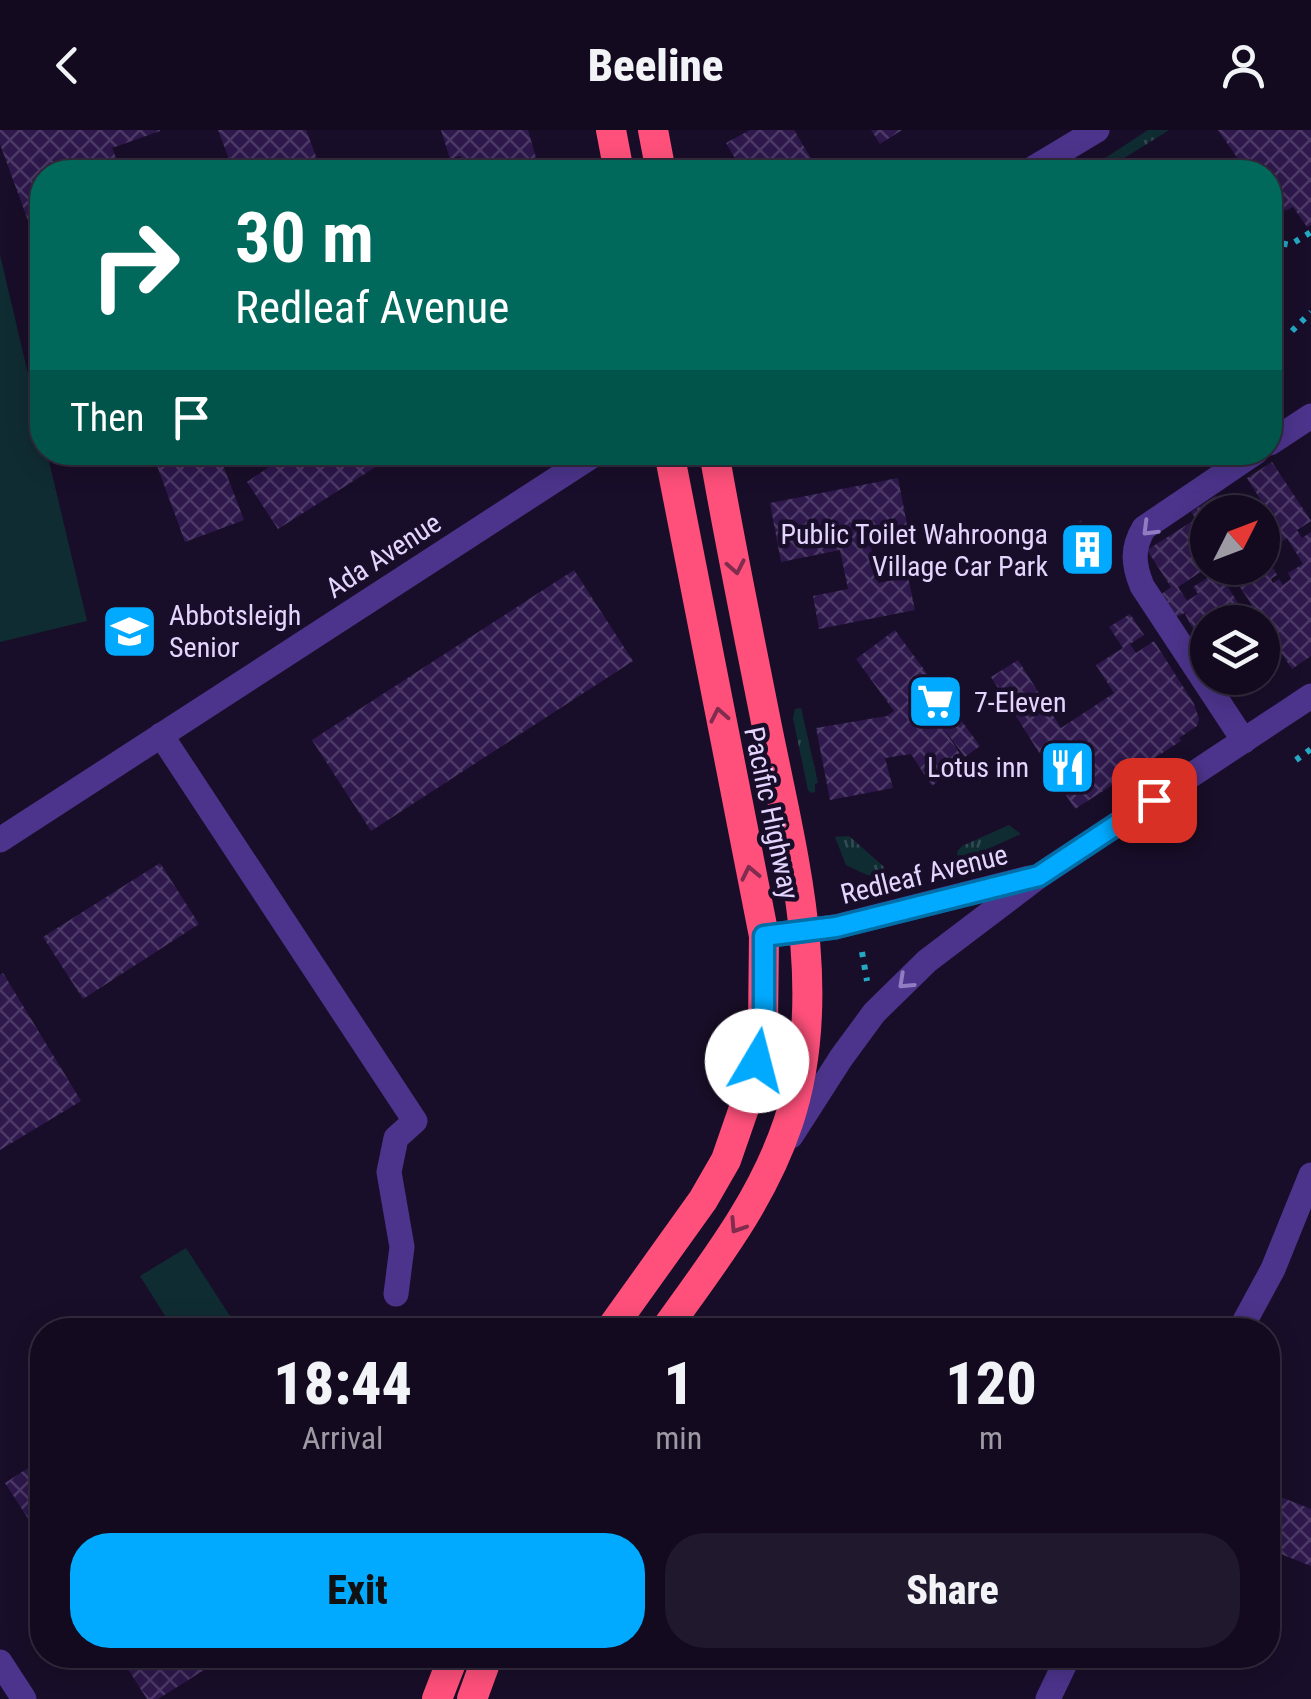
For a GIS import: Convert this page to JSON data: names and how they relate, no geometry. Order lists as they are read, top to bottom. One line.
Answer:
{"streets":{"highway":["Pacific Highway"],"street":["Ada Avenue","Redleaf Avenue"]},"crossings":[["Pacific Highway","Redleaf Avenue"]],"one_way":["Redleaf Avenue"],"places":{"building":["Public Toilet Wahroonga Village Car Park"],"school or university":["Abbotsleigh Senior"],"supermarket":["7-Eleven"],"restaurant":["Lotus inn"]},"north":"top right","page":{"header":"Beeline","turn":["30 m","Redleaf Avenue"],"then":"Then","eta":["18:44","Arrival","1","min","120","m"],"buttons":["Exit","Share"]}}
